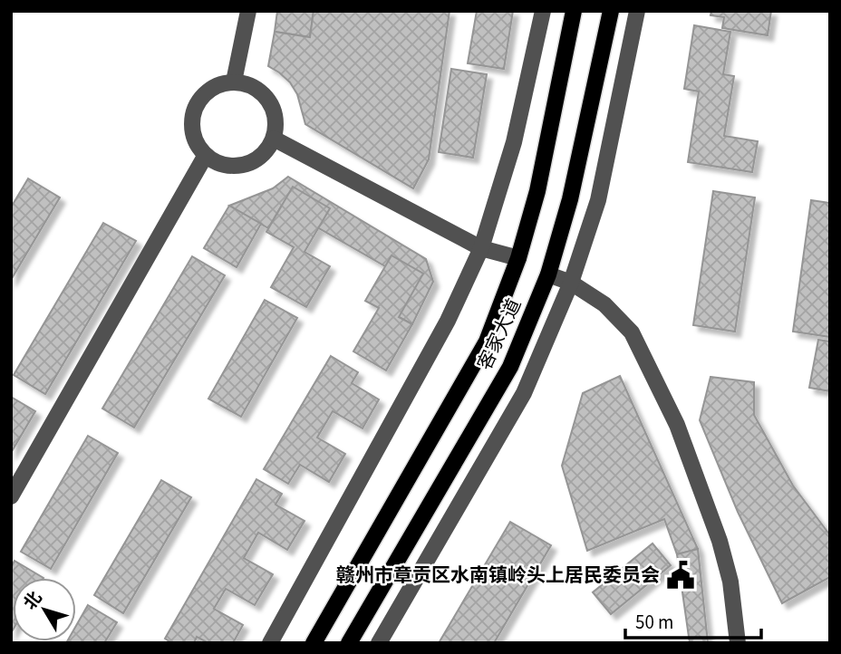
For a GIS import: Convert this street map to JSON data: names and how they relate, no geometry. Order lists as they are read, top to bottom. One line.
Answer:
{"streets":{"main road":["客家大道"]},"places":{"public building":["赣州市章贡区水南镇岭头上居民委员会"]},"scale_bar":"50 m","north":"top left"}
